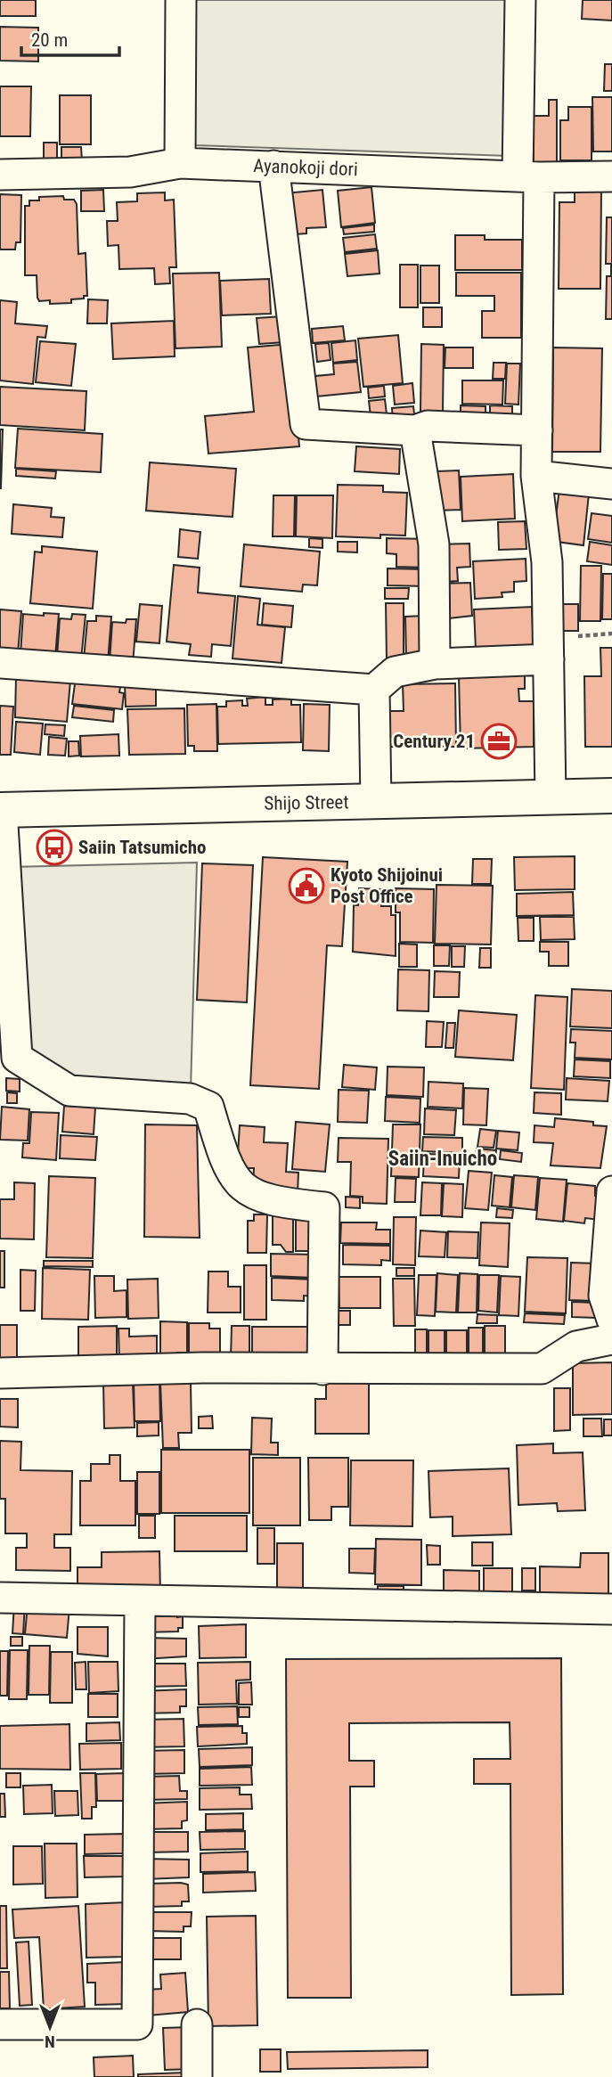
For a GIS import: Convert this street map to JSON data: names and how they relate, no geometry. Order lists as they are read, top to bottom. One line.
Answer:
{"streets":{"main road":["Shijo Street"],"street":["Ayanokoji dori"]},"districts":["Saiin-Inuicho"],"places":{"office":["Century 21"],"bus stop":["Saiin Tatsumicho"],"public building":["Kyoto Shijoinui Post Office"]},"scale_bar":"20 m","north":"bottom"}
